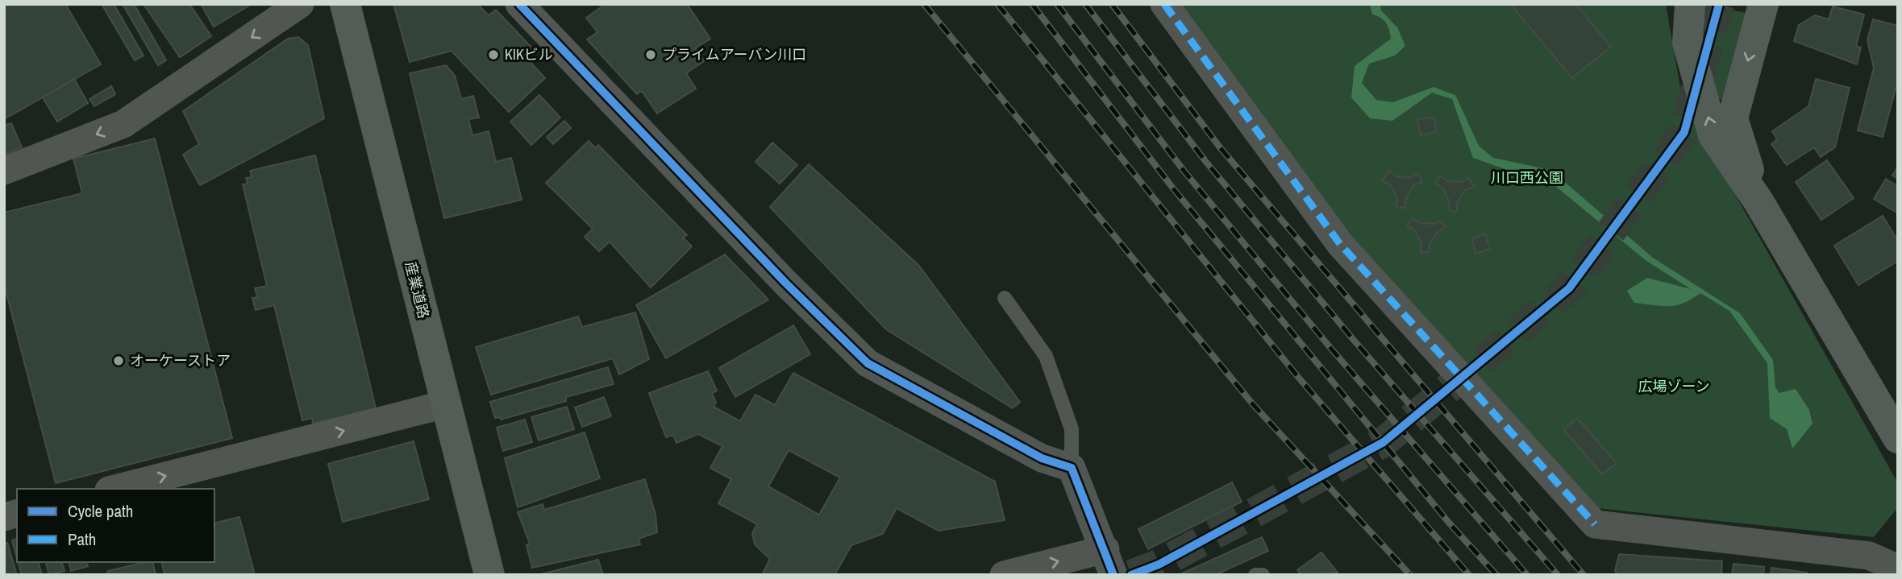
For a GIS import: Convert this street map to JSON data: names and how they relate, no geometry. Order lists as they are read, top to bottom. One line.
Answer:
{"streets":{"street":["産業道路"]},"parks":["川口西公園","広場ゾーン"],"places":["KIKビル","プライムアーバン川口","オーケーストア"],"legend":["Cycle path","Path"]}
